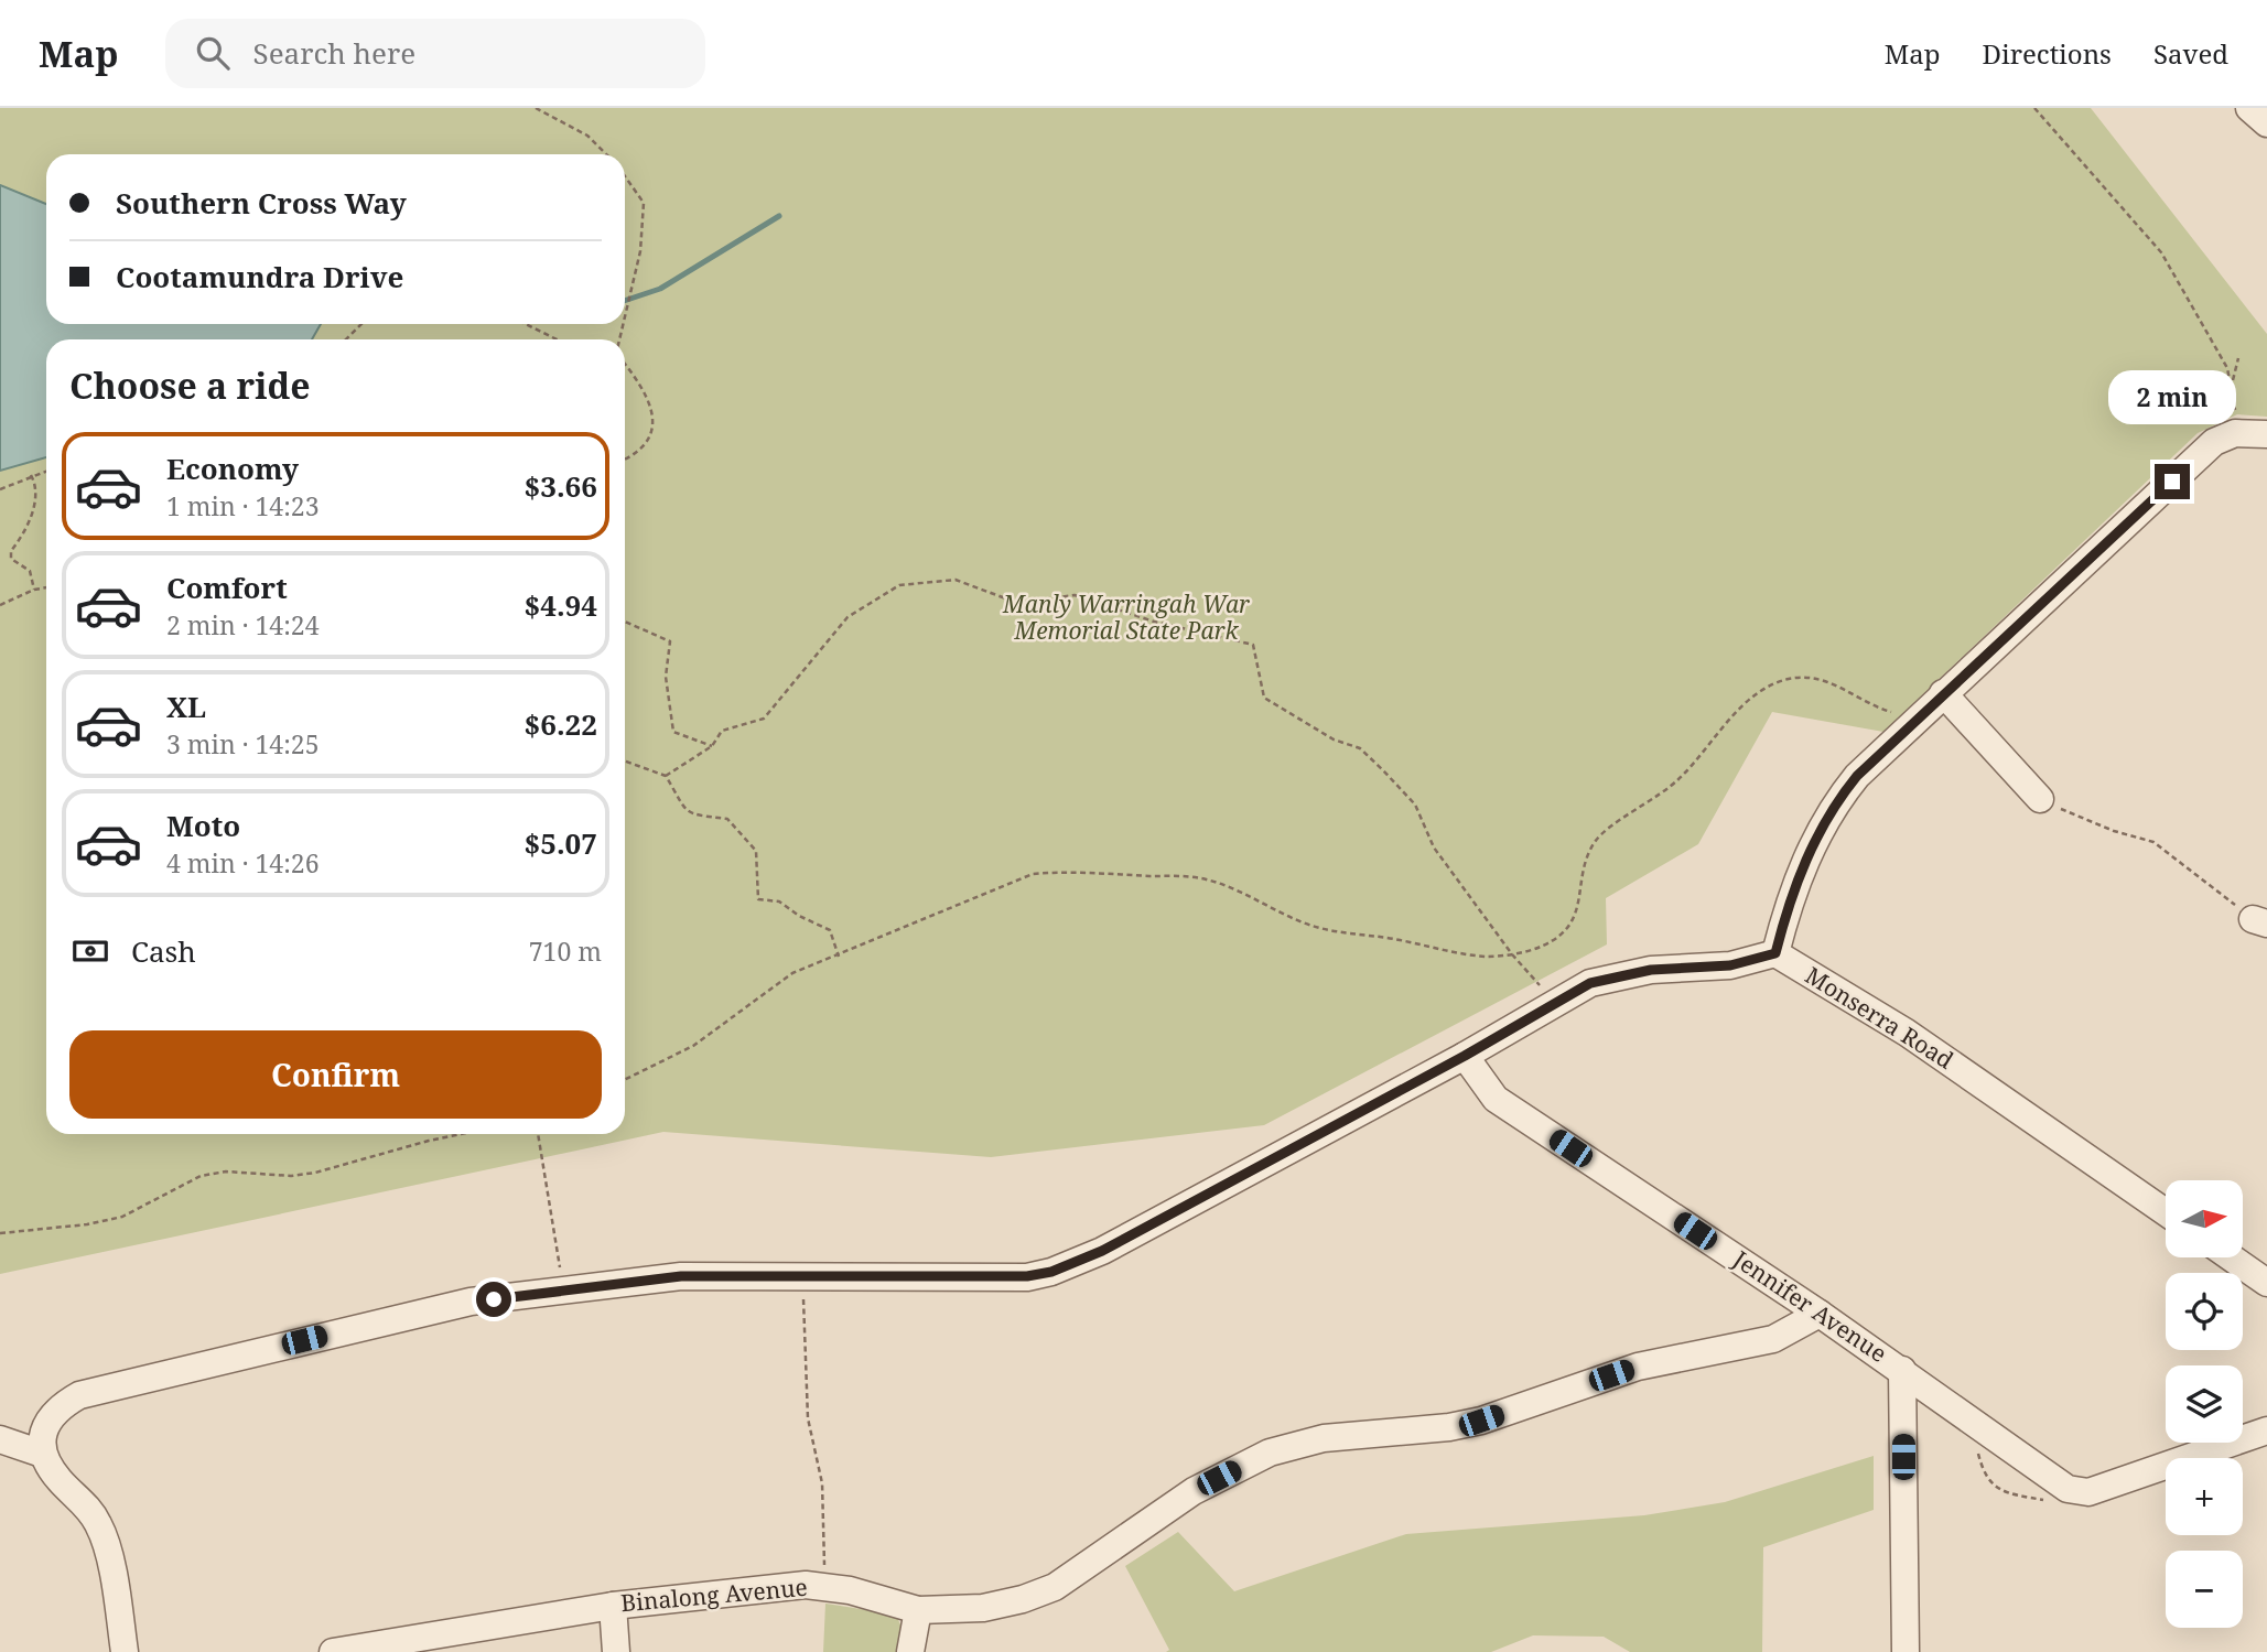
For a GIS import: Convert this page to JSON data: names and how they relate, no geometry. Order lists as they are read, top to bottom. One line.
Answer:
{"streets":{"street":["Monserra Road","Jennifer Avenue","Binalong Avenue"]},"crossings":[["Jennifer Avenue","Binalong Avenue"]],"parks":["Manly Warringah War Memorial State Park"],"north":"right","page":{"header":"Map","search":"Search here","nav":["Map","Directions","Saved"],"banner":["Southern Cross Way","Cootamundra Drive"],"heading":"Choose a ride","bubble":"2 min","list":[{"name":"Economy","note":"1 min · 14:23","value":"$3.66"},{"name":"Comfort","note":"2 min · 14:24","value":"$4.94"},{"name":"XL","note":"3 min · 14:25","value":"$6.22"},{"name":"Moto","note":"4 min · 14:26","value":"$5.07"}],"pay":["Cash","710 m"],"buttons":"Confirm","map_buttons":["+","−"]}}
